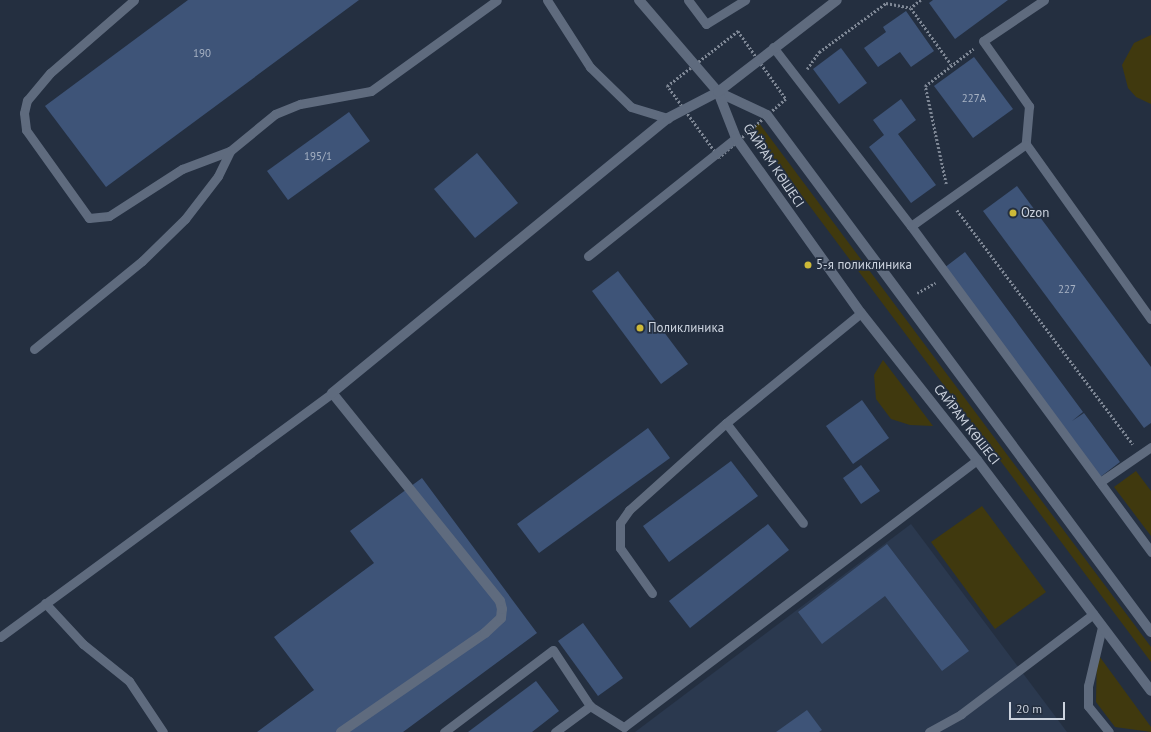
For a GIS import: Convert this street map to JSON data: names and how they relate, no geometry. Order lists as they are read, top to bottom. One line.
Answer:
{"streets":{"main road":["САЙРАМ КӨШЕСІ"]},"places":["Ozon","5-я поликлиника","Поликлиника"],"house_numbers":["190","227А","195/1","227"],"scale_bar":"20 m"}
